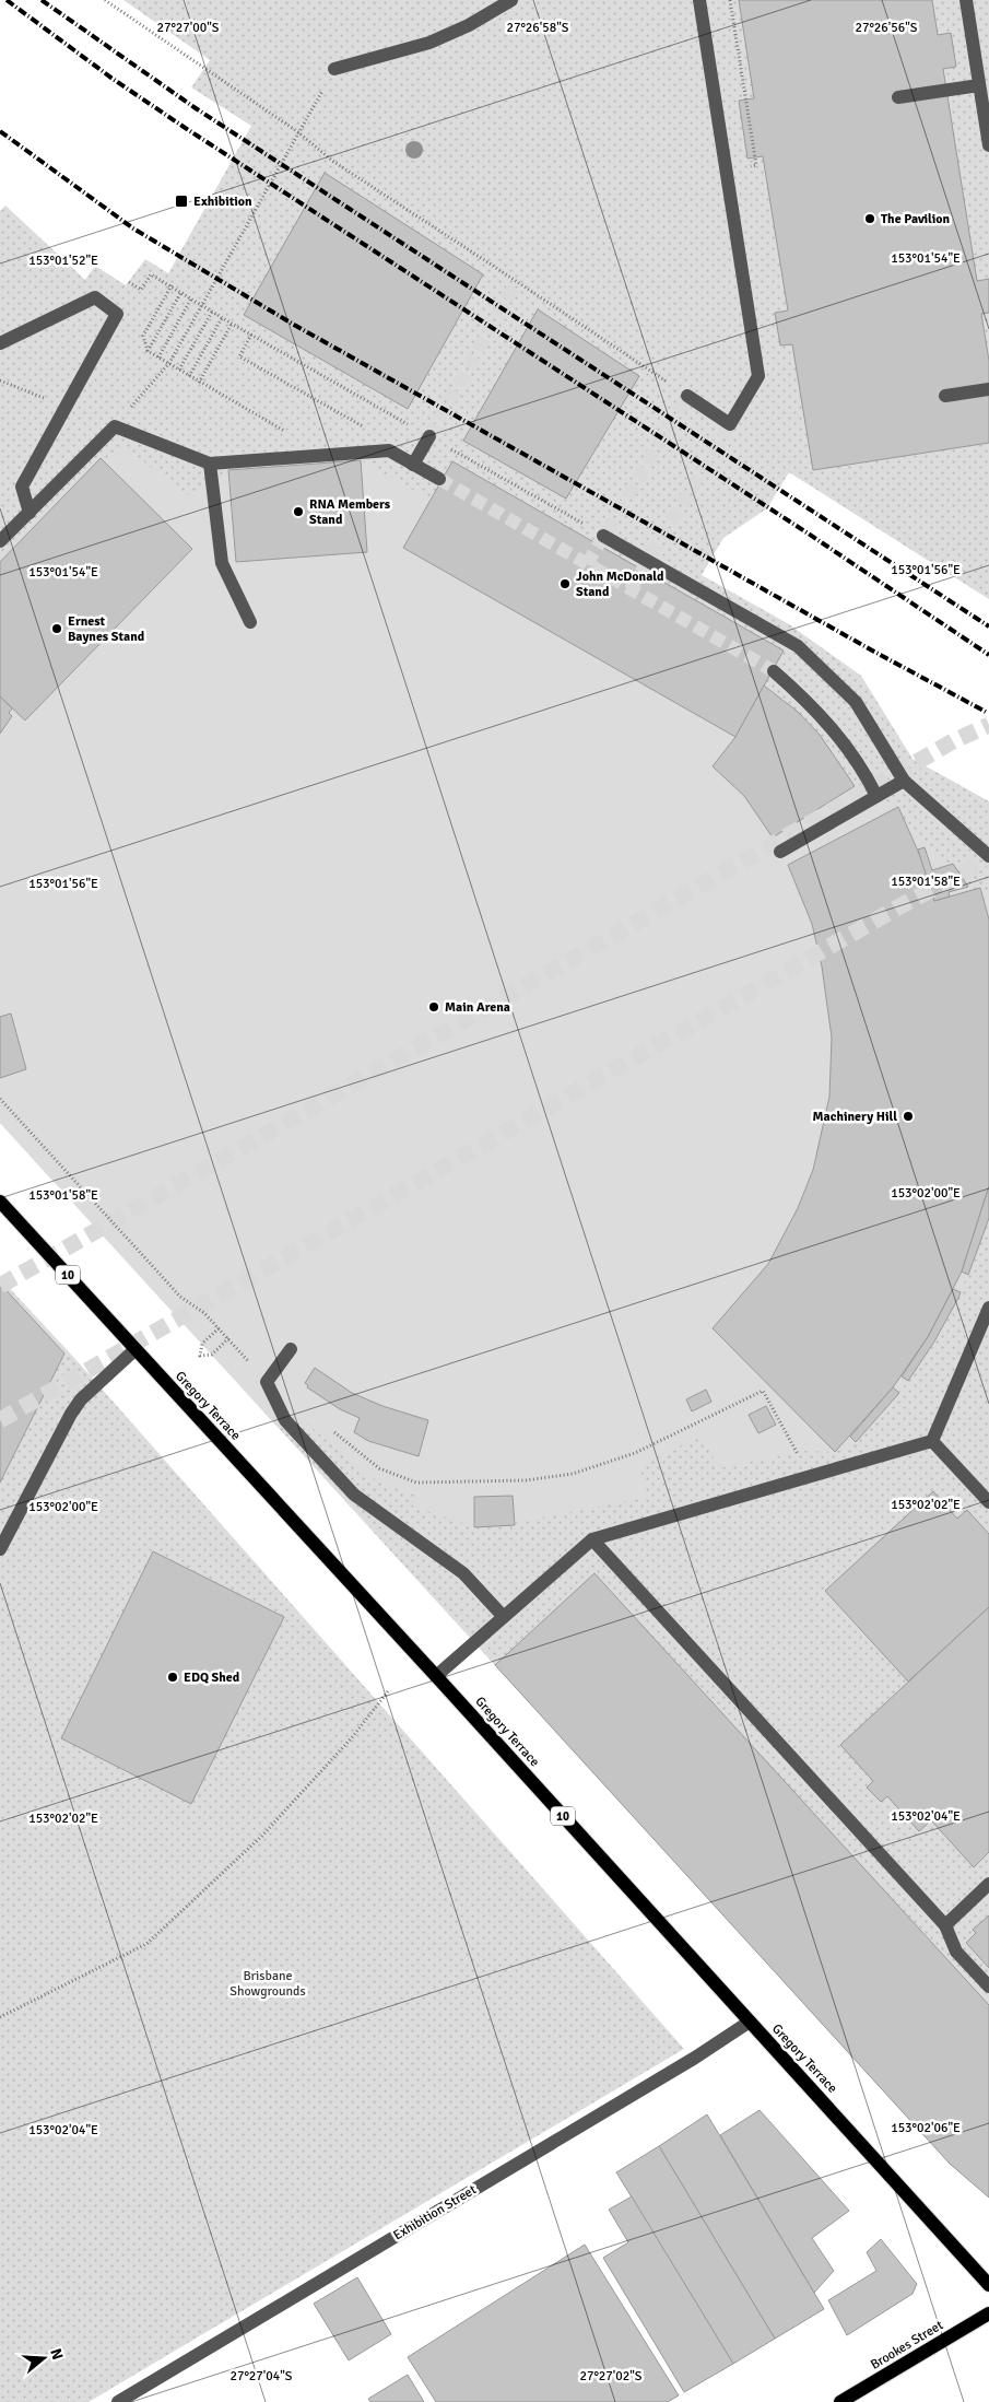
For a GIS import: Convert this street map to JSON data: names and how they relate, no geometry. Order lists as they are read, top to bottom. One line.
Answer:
{"streets":{"main road":["10","Gregory Terrace","Brookes Street"],"street":["Exhibition Street"]},"crossings":[["Gregory Terrace","Exhibition Street"]],"parks":["Brisbane Showgrounds"],"places":{"transit":["Exhibition"],"other":["The Pavilion","RNA Members Stand","John McDonald Stand","Ernest Baynes Stand","Main Arena","Machinery Hill","EDQ Shed"]},"north":"right","coordinates":["27°27'00\"S","27°26'58\"S","27°26'56\"S","153°01'54\"E","153°01'52\"E","153°01'56\"E","153°01'58\"E","153°02'00\"E","153°02'02\"E","153°02'04\"E","153°02'06\"E","27°27'04\"S","27°27'02\"S"]}
